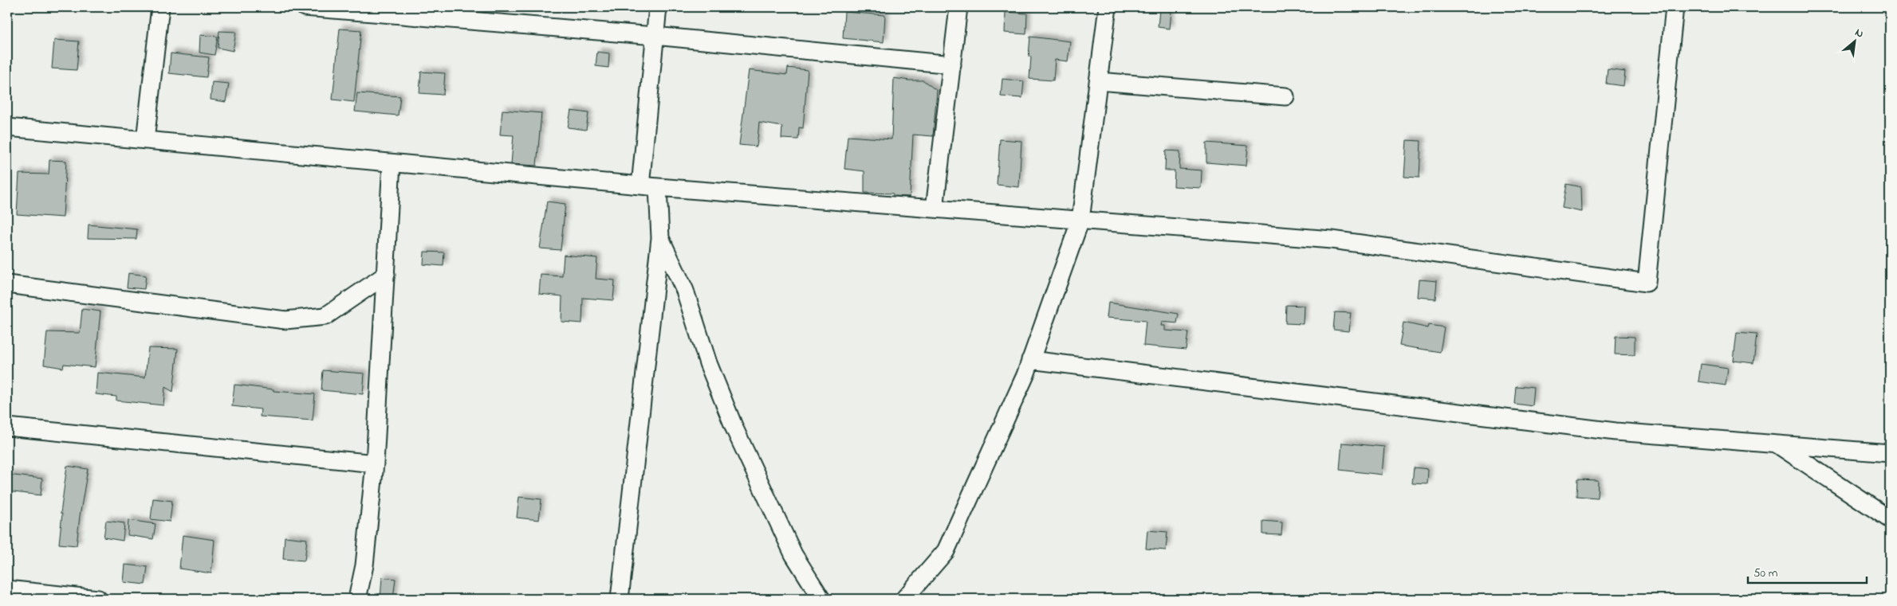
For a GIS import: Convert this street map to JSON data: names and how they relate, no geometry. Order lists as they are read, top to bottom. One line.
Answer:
{"scale_bar":"50 m","north":"top right"}
